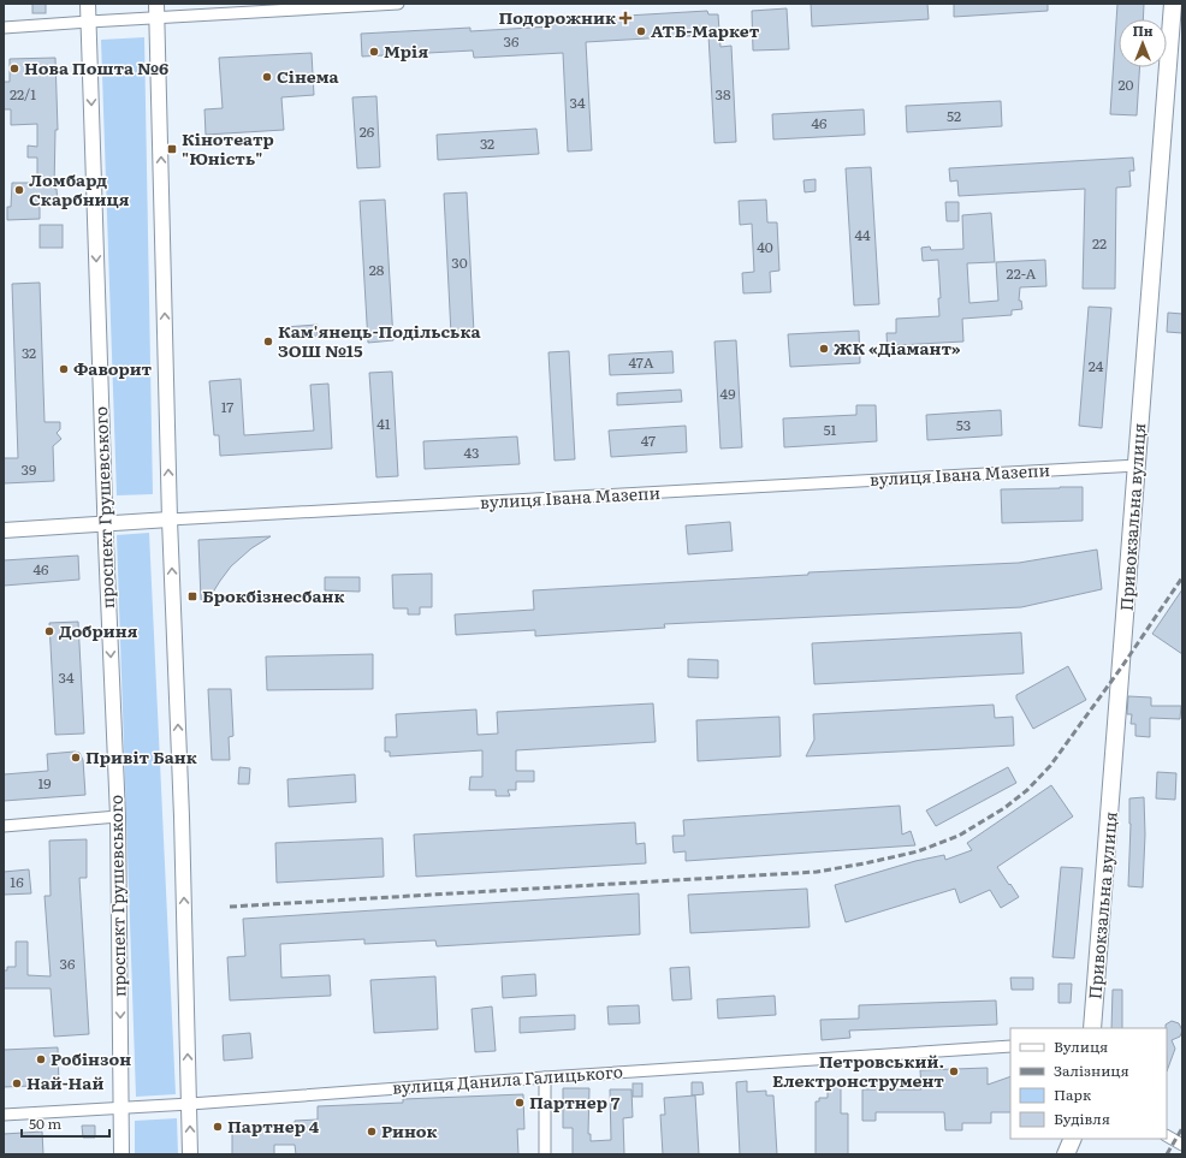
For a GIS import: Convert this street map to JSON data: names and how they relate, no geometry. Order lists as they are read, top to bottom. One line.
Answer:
{"streets":{"main road":["вулиця Івана Мазепи","проспект Грушевського","Привокзальна вулиця"],"street":["вулиця Данила Галицького"]},"crossings":[["вулиця Івана Мазепи","проспект Грушевського"],["вулиця Івана Мазепи","Привокзальна вулиця"],["проспект Грушевського","вулиця Данила Галицького"]],"places":{"health":["Подорожник"],"other":["АТБ-Маркет","Мрія","Нова Пошта №6","Сінема","Ломбард Скарбниця","Кам'янець-Подільська ЗОШ №15","ЖК «Діамант»","Фаворит","Добриня","Привіт Банк","Робінзон","Петровський. Електронструмент","Най-Най","Партнер 7","Партнер 4","Ринок"],"transit":["Кінотеатр \"Юність\"","Брокбізнесбанк"]},"house_numbers":["36","20","22/1","38","34","52","46","26","32","44","22","40","30","28","22-А","32","47А","24","49","17","41","53","51","47","43","39","46","34","19","16","36"],"legend":["Вулиця","Залізниця","Парк","Будівля"],"scale_bar":"50 m","north":"top"}
